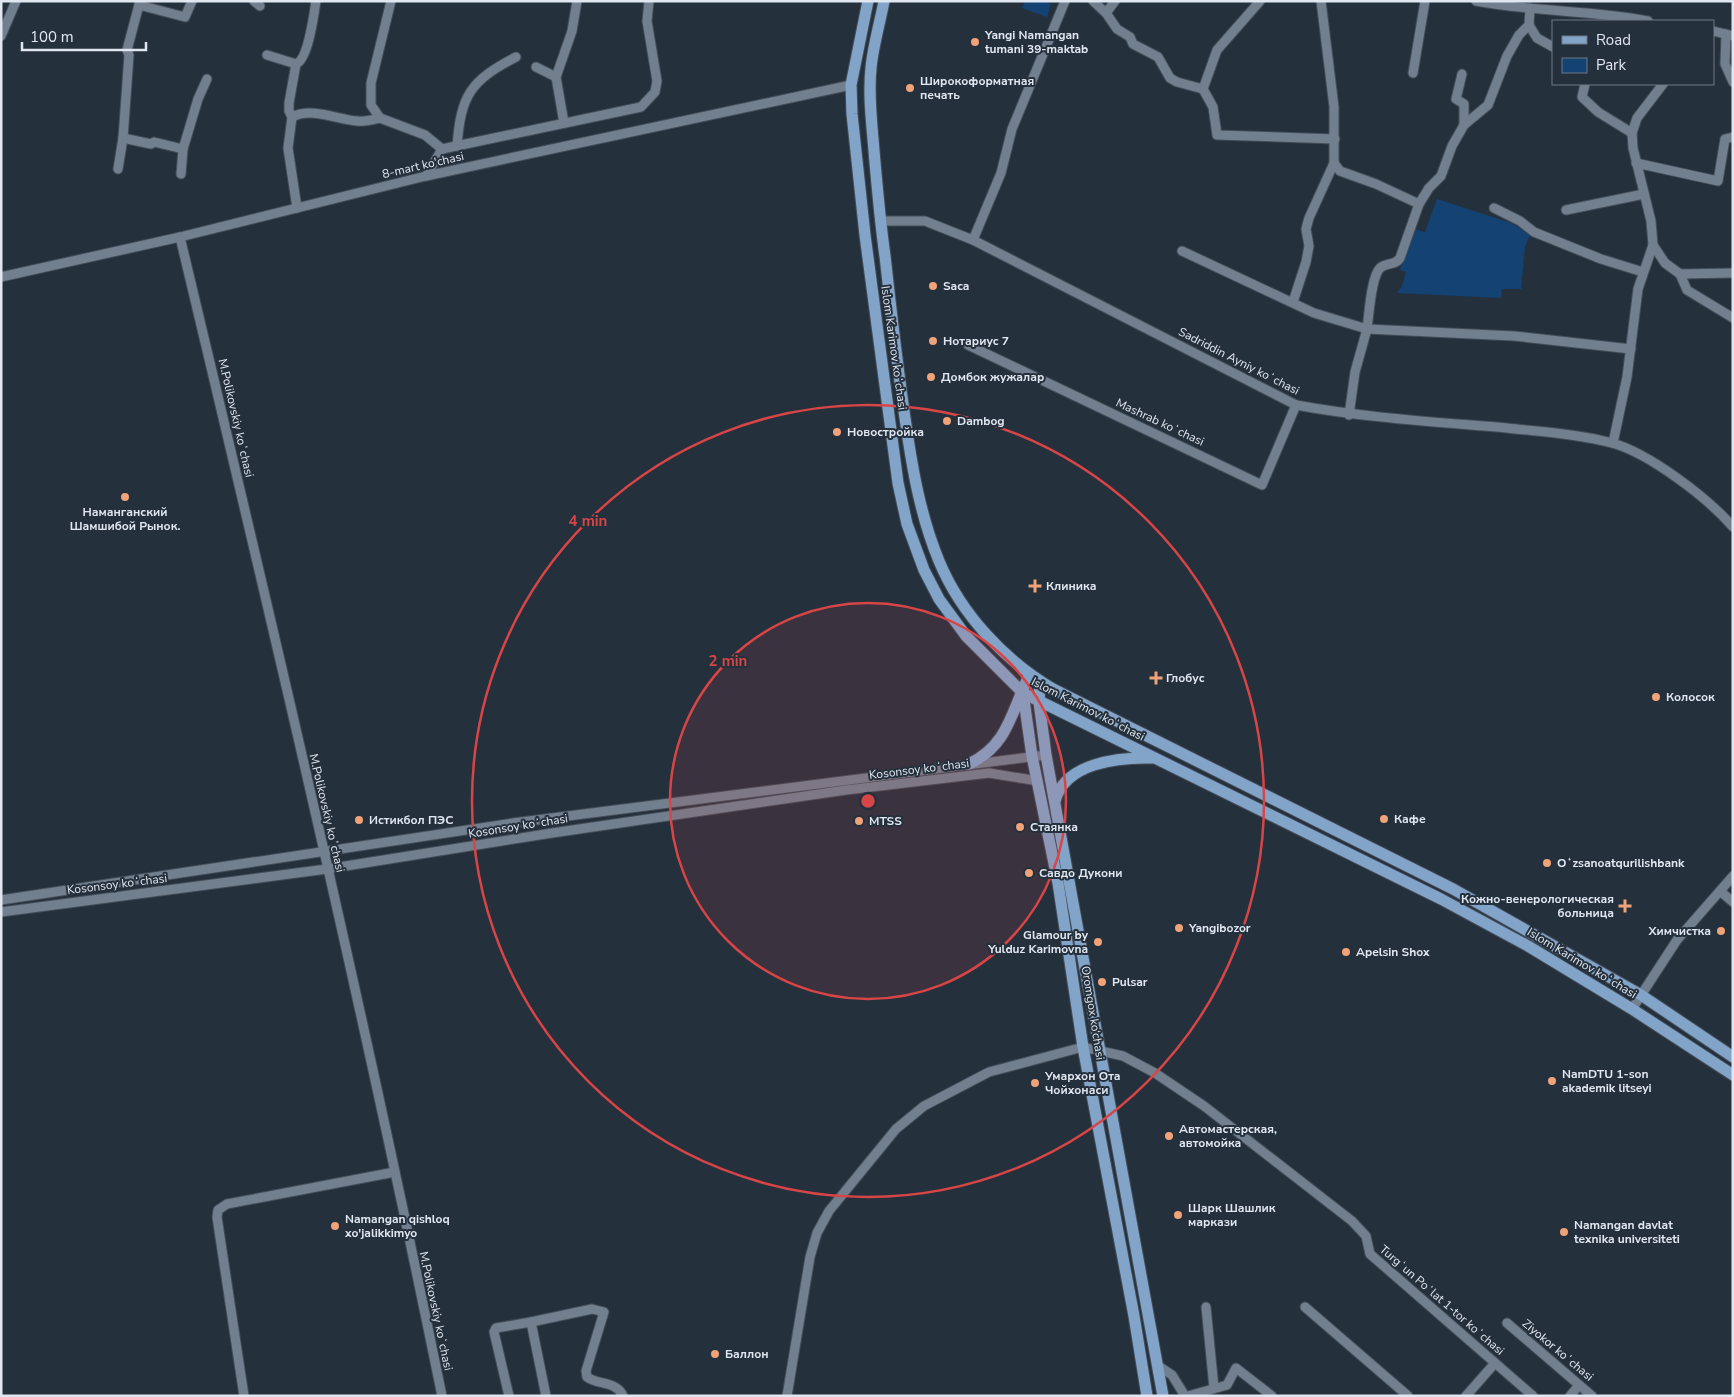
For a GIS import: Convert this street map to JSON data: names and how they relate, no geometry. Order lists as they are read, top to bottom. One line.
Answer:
{"streets":{"main road":["Islom Karimov koʻchasi","Oromgox ko‘chasi"],"street":["8-mart ko'chasi","Sadriddin Ayniy koʻchasi","M.Polikovskiy koʻchasi","Mashrab koʻchasi","Kosonsoy koʻchasi","Turgʻun Poʻlat 1-tor koʻchasi","Ziyokor koʻchasi"]},"crossings":[["8-mart ko'chasi","Islom Karimov koʻchasi"],["8-mart ko'chasi","M.Polikovskiy koʻchasi"],["Islom Karimov koʻchasi","Sadriddin Ayniy koʻchasi"],["Islom Karimov koʻchasi","Oromgox ko‘chasi"],["Sadriddin Ayniy koʻchasi","Mashrab koʻchasi"],["M.Polikovskiy koʻchasi","Kosonsoy koʻchasi"],["Kosonsoy koʻchasi","Oromgox ko‘chasi"],["Oromgox ko‘chasi","Turgʻun Poʻlat 1-tor koʻchasi"]],"places":{"other":["Yangi Namangan tumani 39-maktab","Широкоформатная печать","Saca","Нотариус 7","Домбок жужалар","Dambog","Новостройка","Наманганский Шамшибой Рынок.","Колосок","Кафе","Истикбол ПЭС","MTSS","Стаянка","Oʻzsanoatqurilishbank","Савдо Дукони","Yangibozor","Химчистка","Glamour by Yulduz Karimovna","Apelsin Shox","Pulsar","NamDTU 1-son akademik litseyi","Умархон Ота Чойхонаси","Автомастерская, автомойка","Шарк Шашлик маркази","Namangan qishloq xo'jalikkimyo","Namangan davlat texnika universiteti","Баллон"],"health":["Клиника","Глобус","Кожно-венерологическая больница"]},"legend":["Road","Park"],"scale_bar":"100 m","rings":["4 min","2 min"]}
